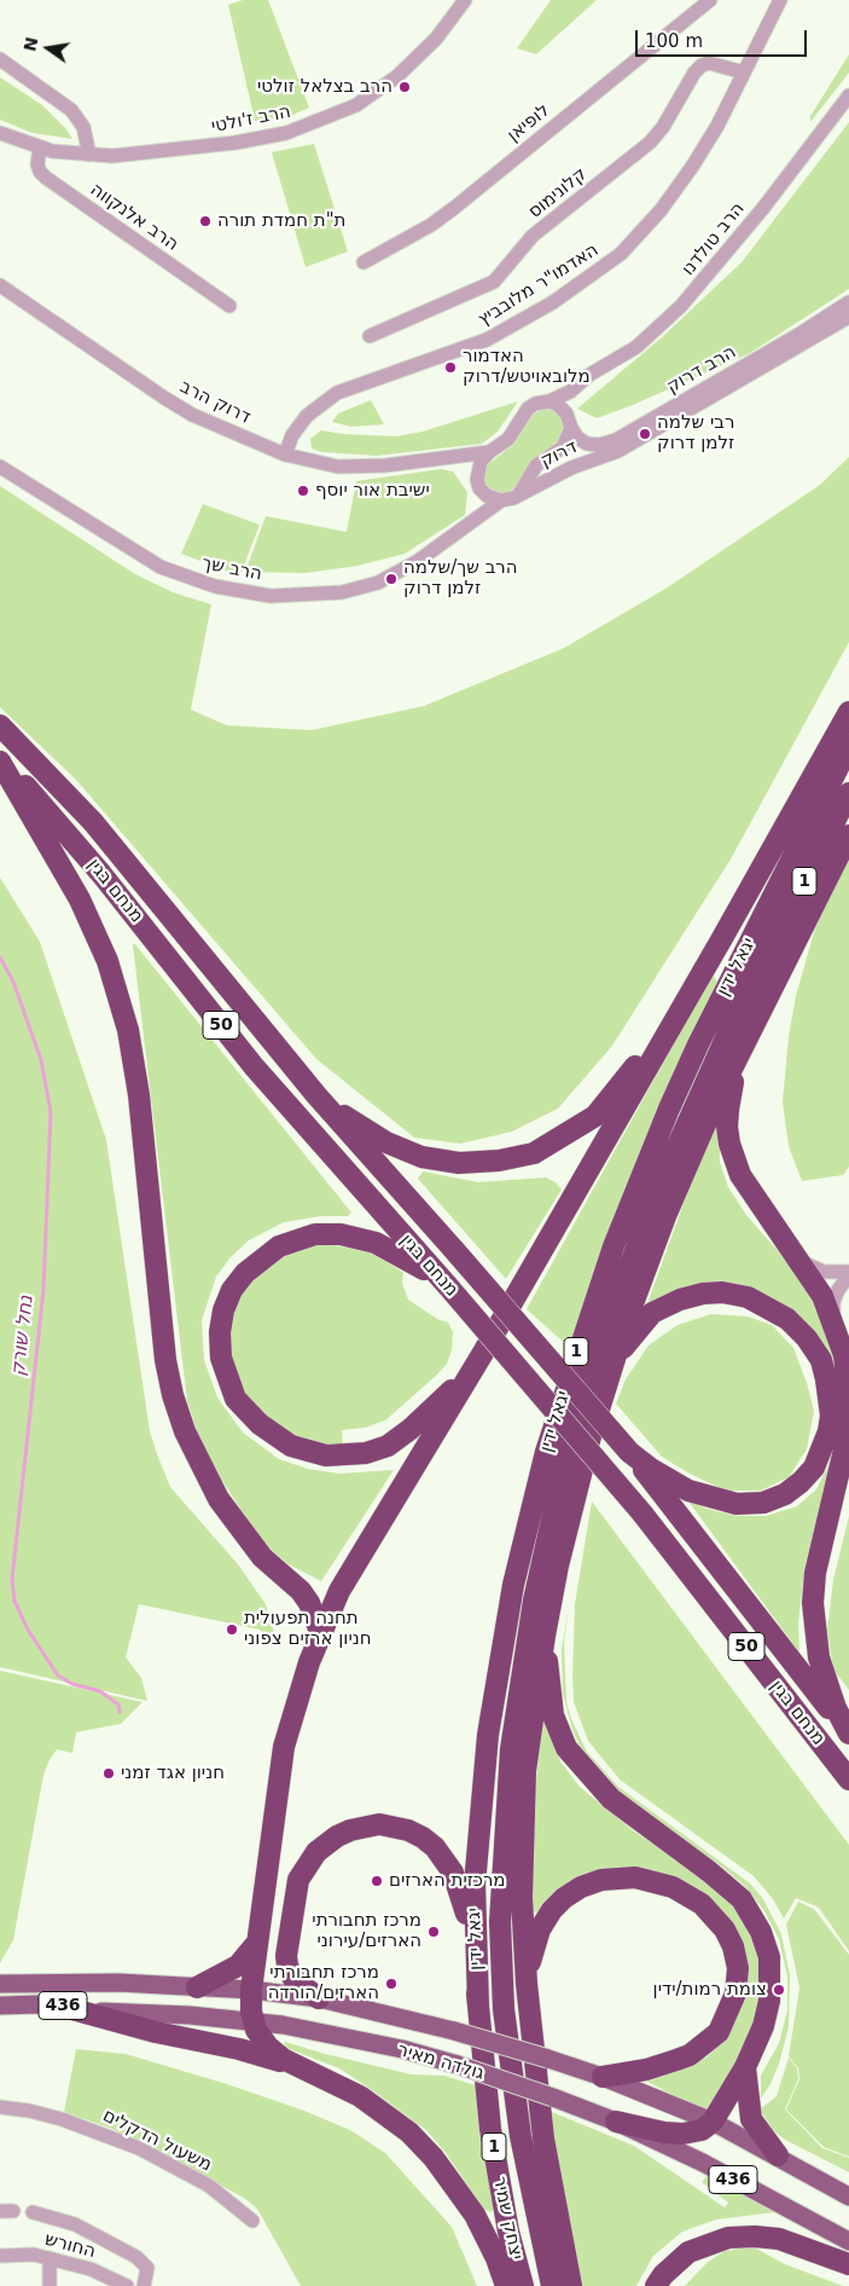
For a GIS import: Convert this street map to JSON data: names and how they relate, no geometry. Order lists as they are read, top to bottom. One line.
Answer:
{"streets":{"highway":["1","מנחם בגין","יגאל ידין","50","יצחק שמיר"],"main road":["436","גולדה מאיר"],"street":["הרב ז'ולטי","לופיאן","קלונימוס","הרב אלנקווה","הרב טולדנו","האדמו\"ר מלובביץ","הרב דרוק","דרוק הרב","דרוק","הרב שך","משעול הדקלים","החורש"]},"crossings":[["הרב ז'ולטי","הרב אלנקווה"],["קלונימוס","האדמו\"ר מלובביץ"],["הרב טולדנו","הרב דרוק"],["האדמו\"ר מלובביץ","דרוק הרב"],["הרב דרוק","דרוק"],["דרוק","הרב שך"],["יגאל ידין","יצחק שמיר"]],"water":["נחל שורק"],"places":["הרב בצלאל זולטי","ת\"ת חמדת תורה","האדמור מלובאויטש/דרוק","רבי שלמה זלמן דרוק","ישיבת אור יוסף","הרב שך/שלמה זלמן דרוק","תחנה תפעולית חניון ארזים צפוני","חניון אגד זמני","מרכזית הארזים","מרכז תחבורתי הארזים/עירוני","מרכז תחבורתי הארזים/הורדה","צומת רמות/ידין"],"scale_bar":"100 m","north":"left"}
